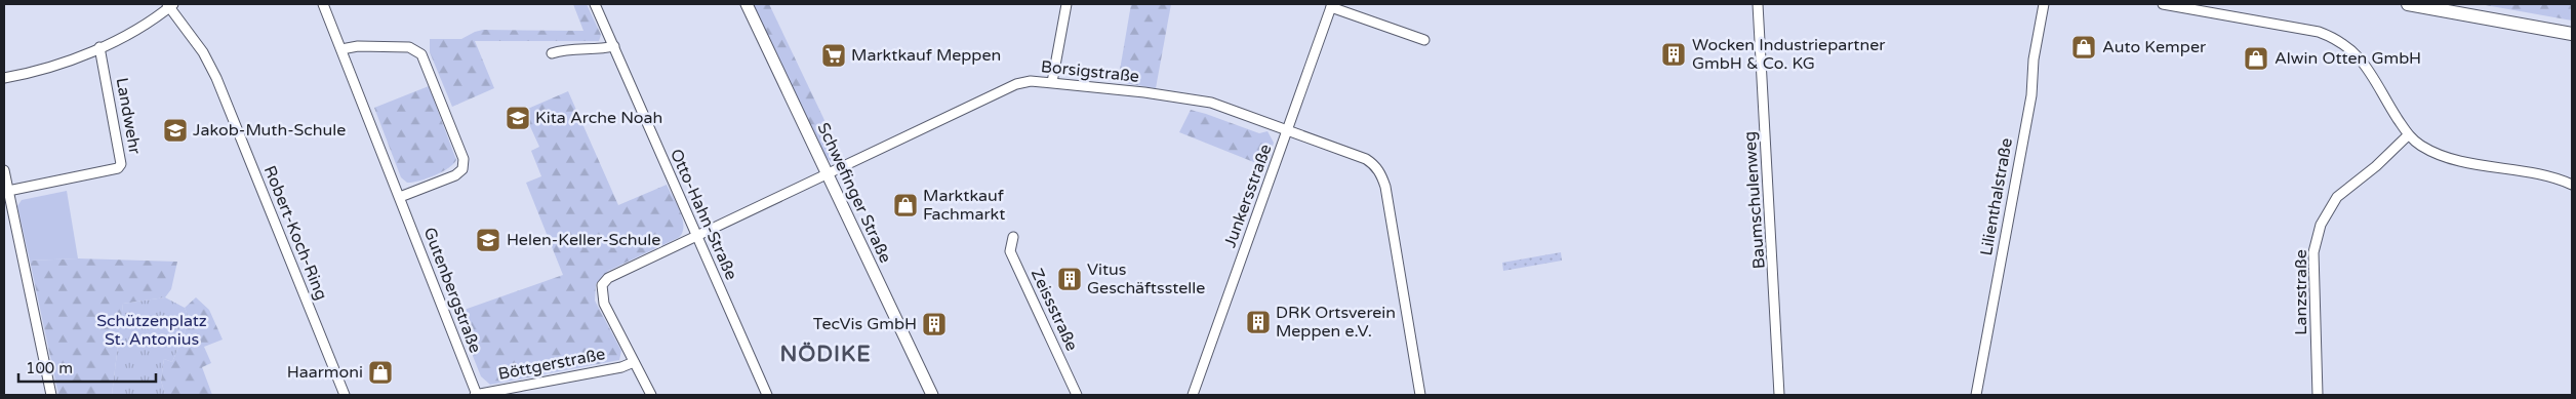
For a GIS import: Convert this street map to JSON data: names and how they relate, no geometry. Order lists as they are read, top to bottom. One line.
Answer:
{"streets":{"street":["Borsigstraße","Landwehr","Schwefinger Straße","Junkersstraße","Lilienthalstraße","Baumschulenweg","Otto-Hahn-Straße","Robert-Koch-Ring","Gutenbergstraße","Lanzstraße","Zeissstraße","Böttgerstraße"]},"crossings":[["Borsigstraße","Schwefinger Straße"],["Borsigstraße","Junkersstraße"],["Borsigstraße","Otto-Hahn-Straße"],["Borsigstraße","Böttgerstraße"],["Gutenbergstraße","Böttgerstraße"]],"districts":["NÖDIKE"],"parks":["Schützenplatz St. Antonius"],"places":{"shop":["Auto Kemper","Alwin Otten GmbH","Marktkauf Fachmarkt","Haarmoni"],"building":["Wocken Industriepartner GmbH & Co. KG","Vitus Geschäftsstelle","DRK Ortsverein Meppen e.V.","TecVis GmbH"],"supermarket":["Marktkauf Meppen"],"school or university":["Kita Arche Noah","Jakob-Muth-Schule","Helen-Keller-Schule"]},"scale_bar":"100 m"}
